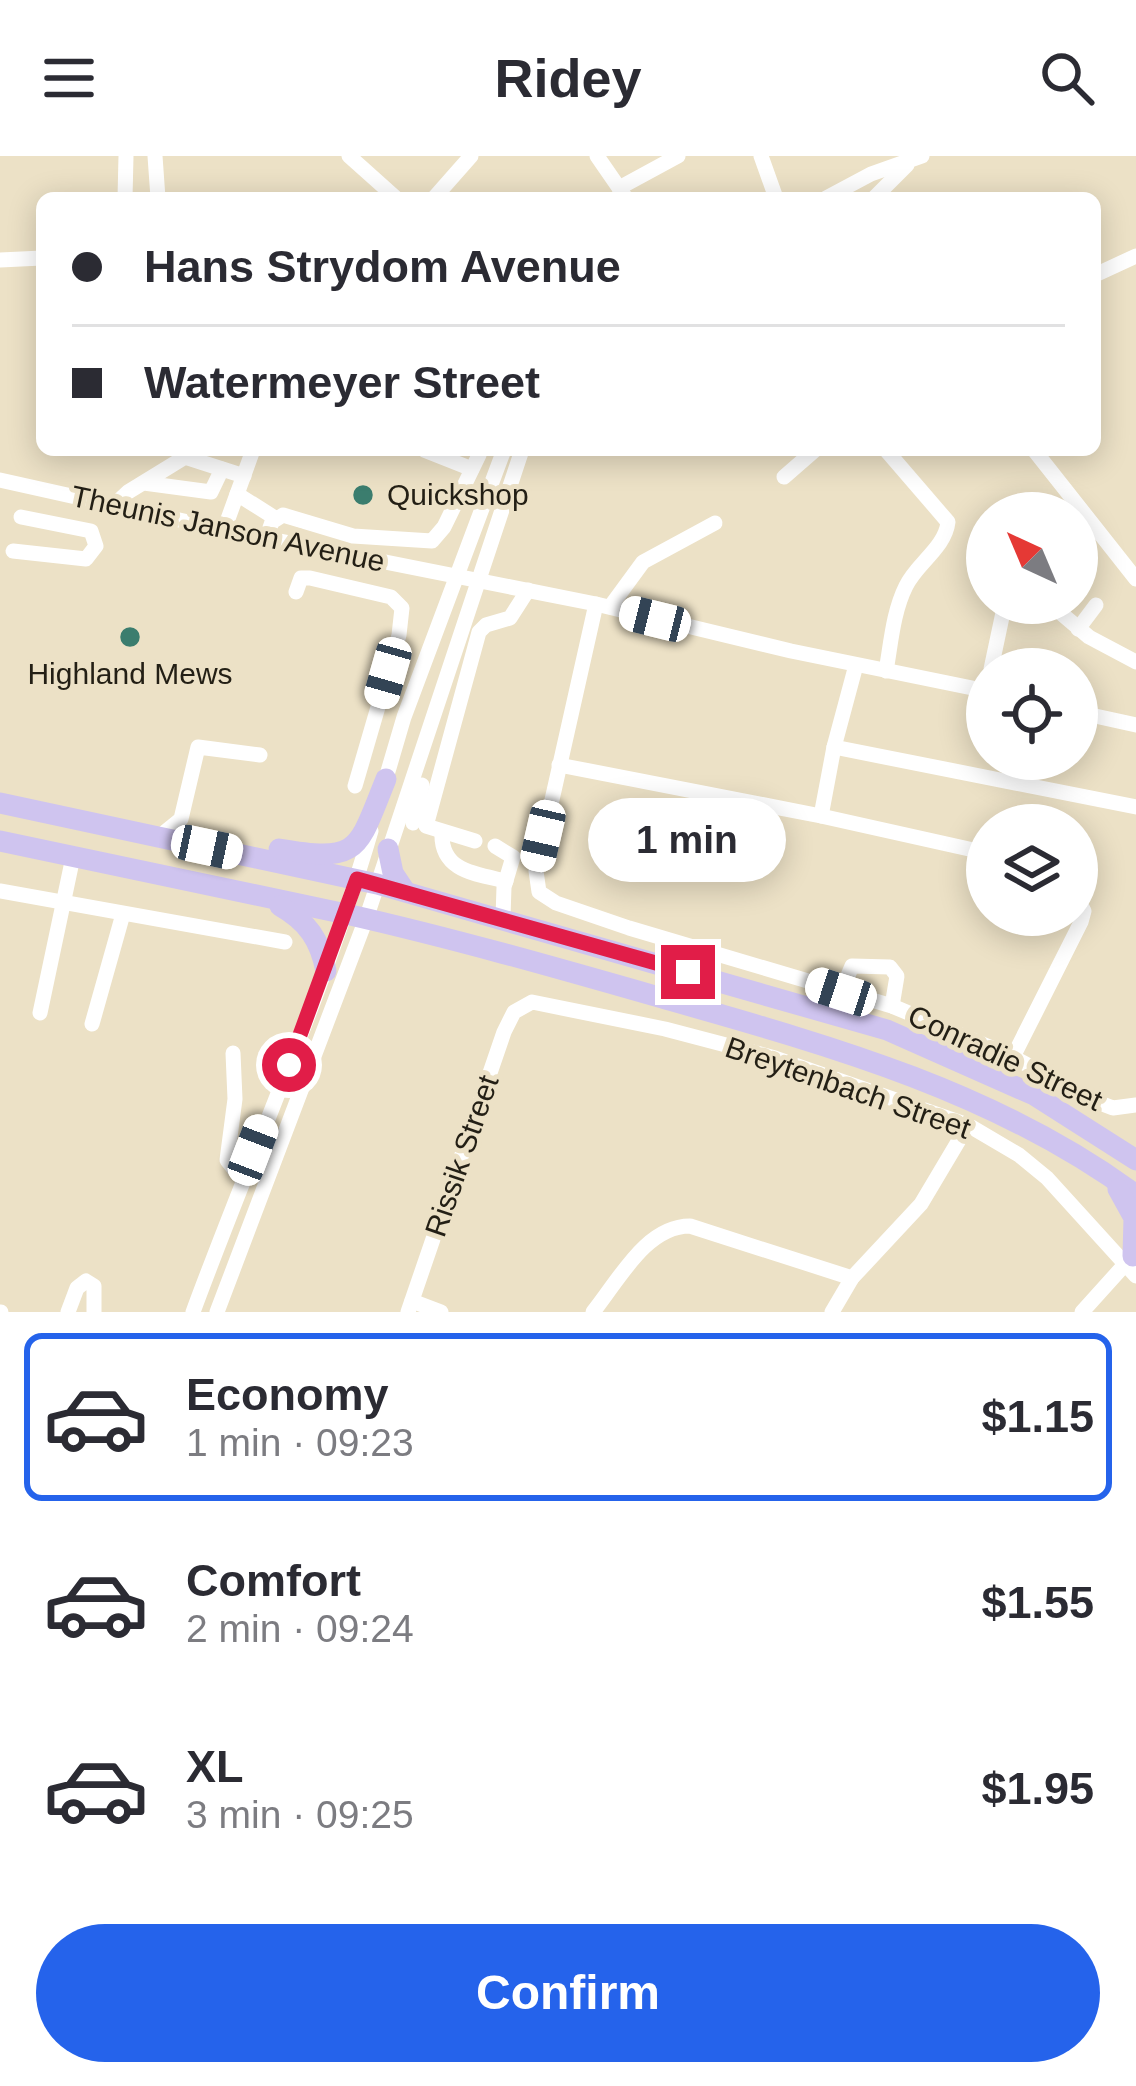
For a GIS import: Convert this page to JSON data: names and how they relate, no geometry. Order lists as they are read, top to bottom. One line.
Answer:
{"streets":{"street":["Theunis Janson Avenue","Conradie Street","Breytenbach Street","Rissik Street"]},"crossings":[["Theunis Janson Avenue","Conradie Street"],["Breytenbach Street","Rissik Street"]],"places":["Quickshop","Highland Mews"],"north":"top left","page":{"header":"Ridey","banner":["Hans Strydom Avenue","Watermeyer Street"],"bubble":"1 min","list":[{"name":"Economy","note":"1 min · 09:23","value":"$1.15"},{"name":"Comfort","note":"2 min · 09:24","value":"$1.55"},{"name":"XL","note":"3 min · 09:25","value":"$1.95"}],"buttons":"Confirm"}}
